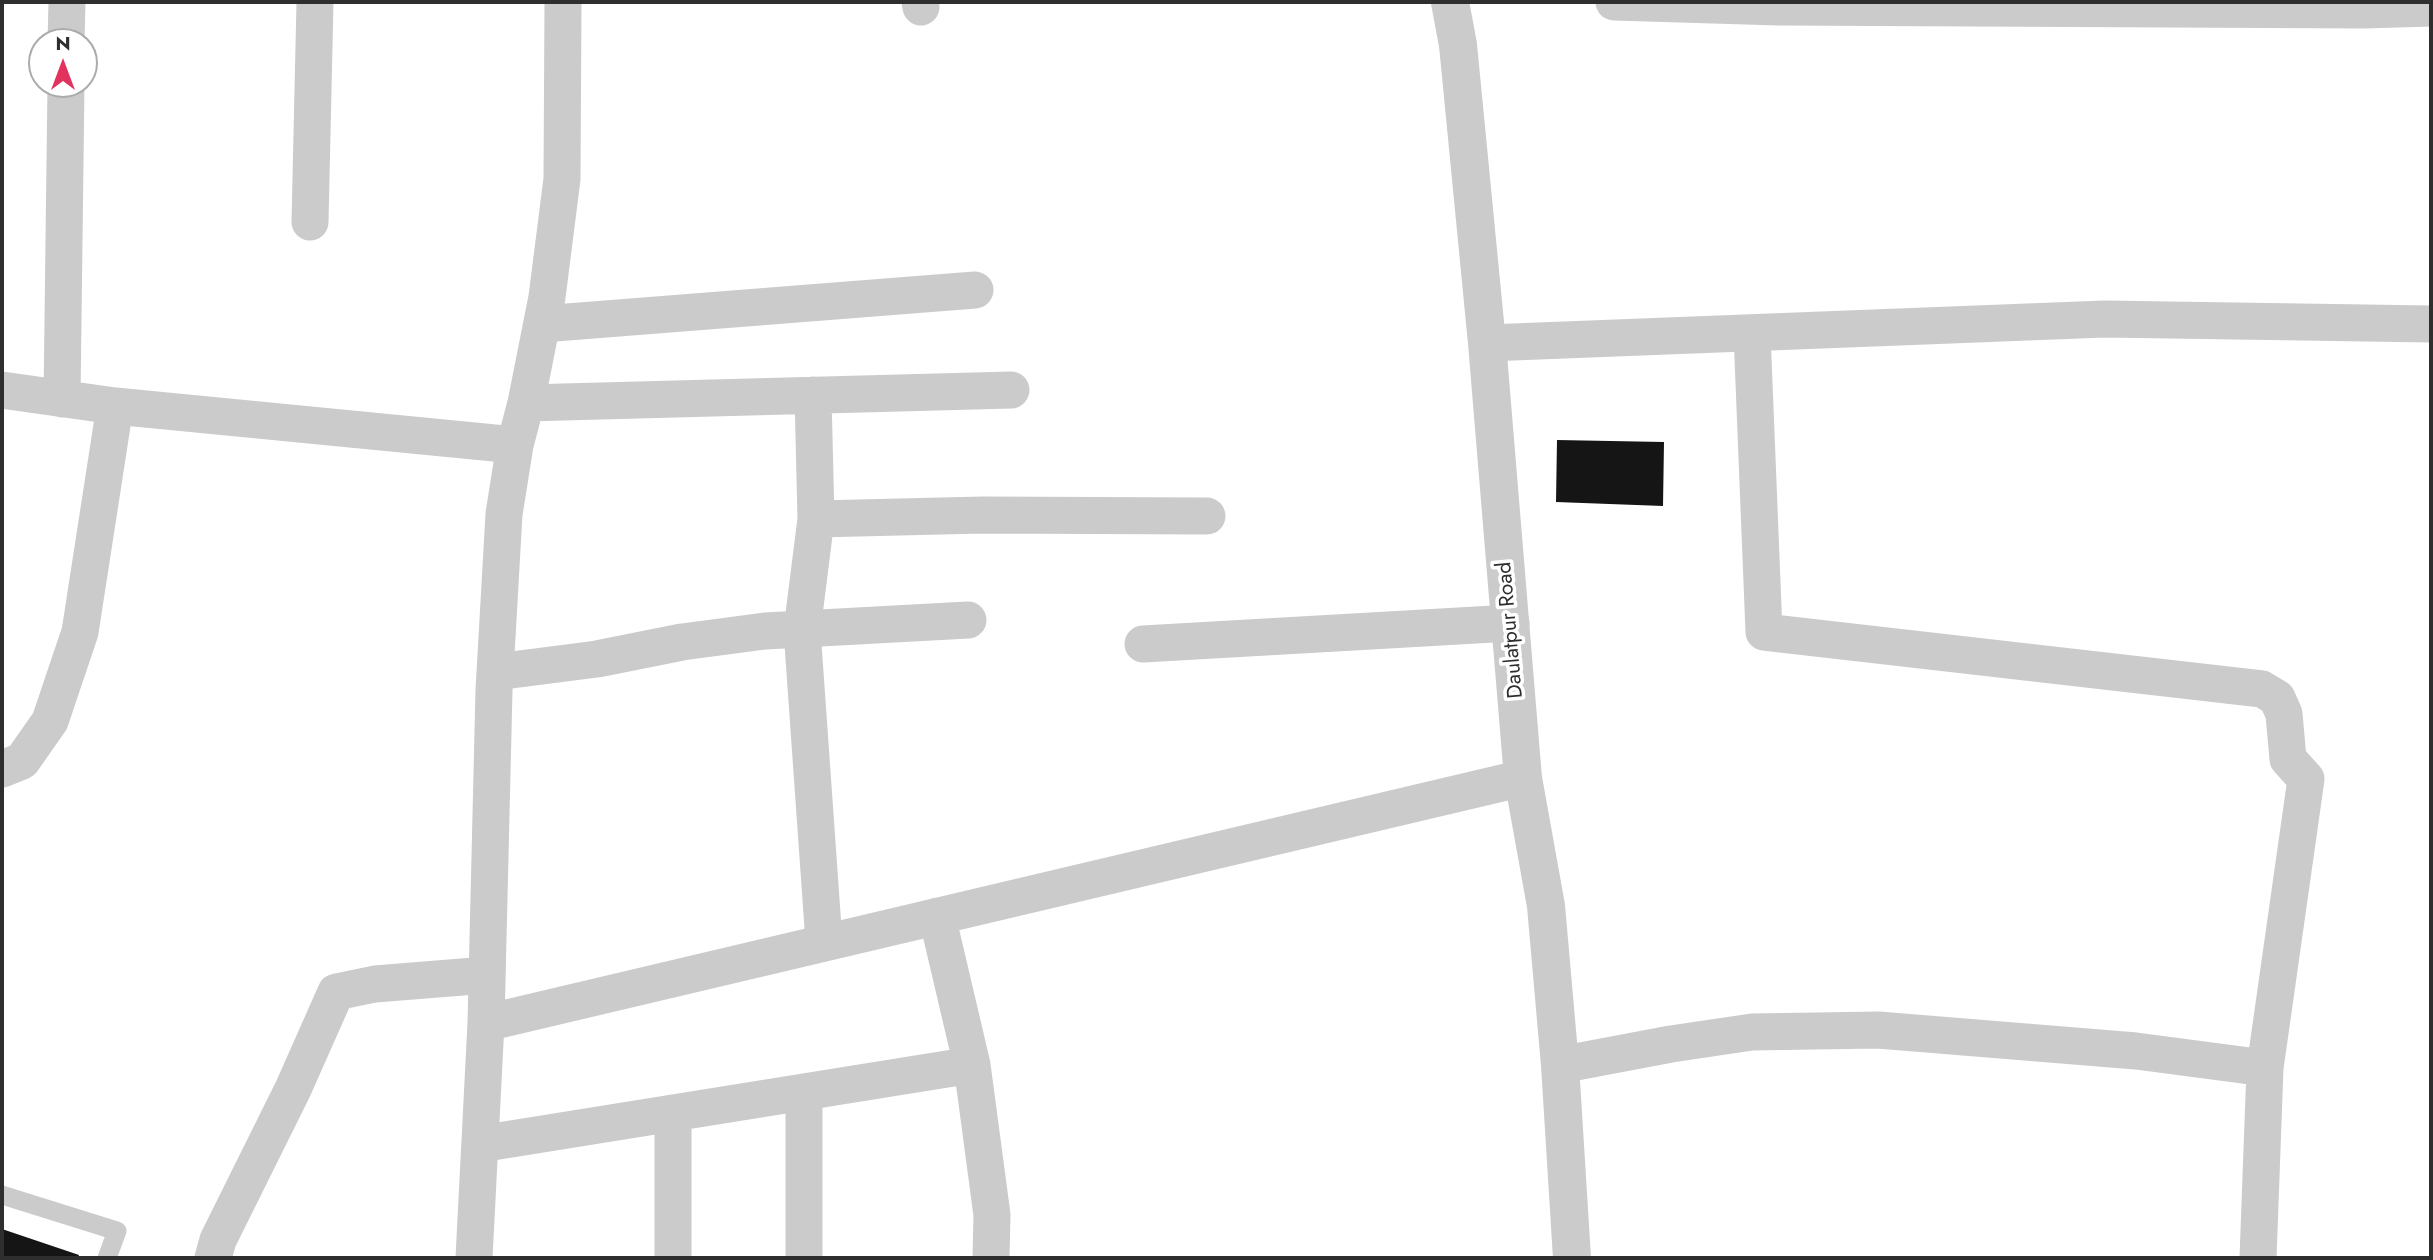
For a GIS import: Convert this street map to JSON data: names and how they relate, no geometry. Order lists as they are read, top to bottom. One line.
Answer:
{"streets":{"street":["Daulatpur Road"]},"north":"top"}
